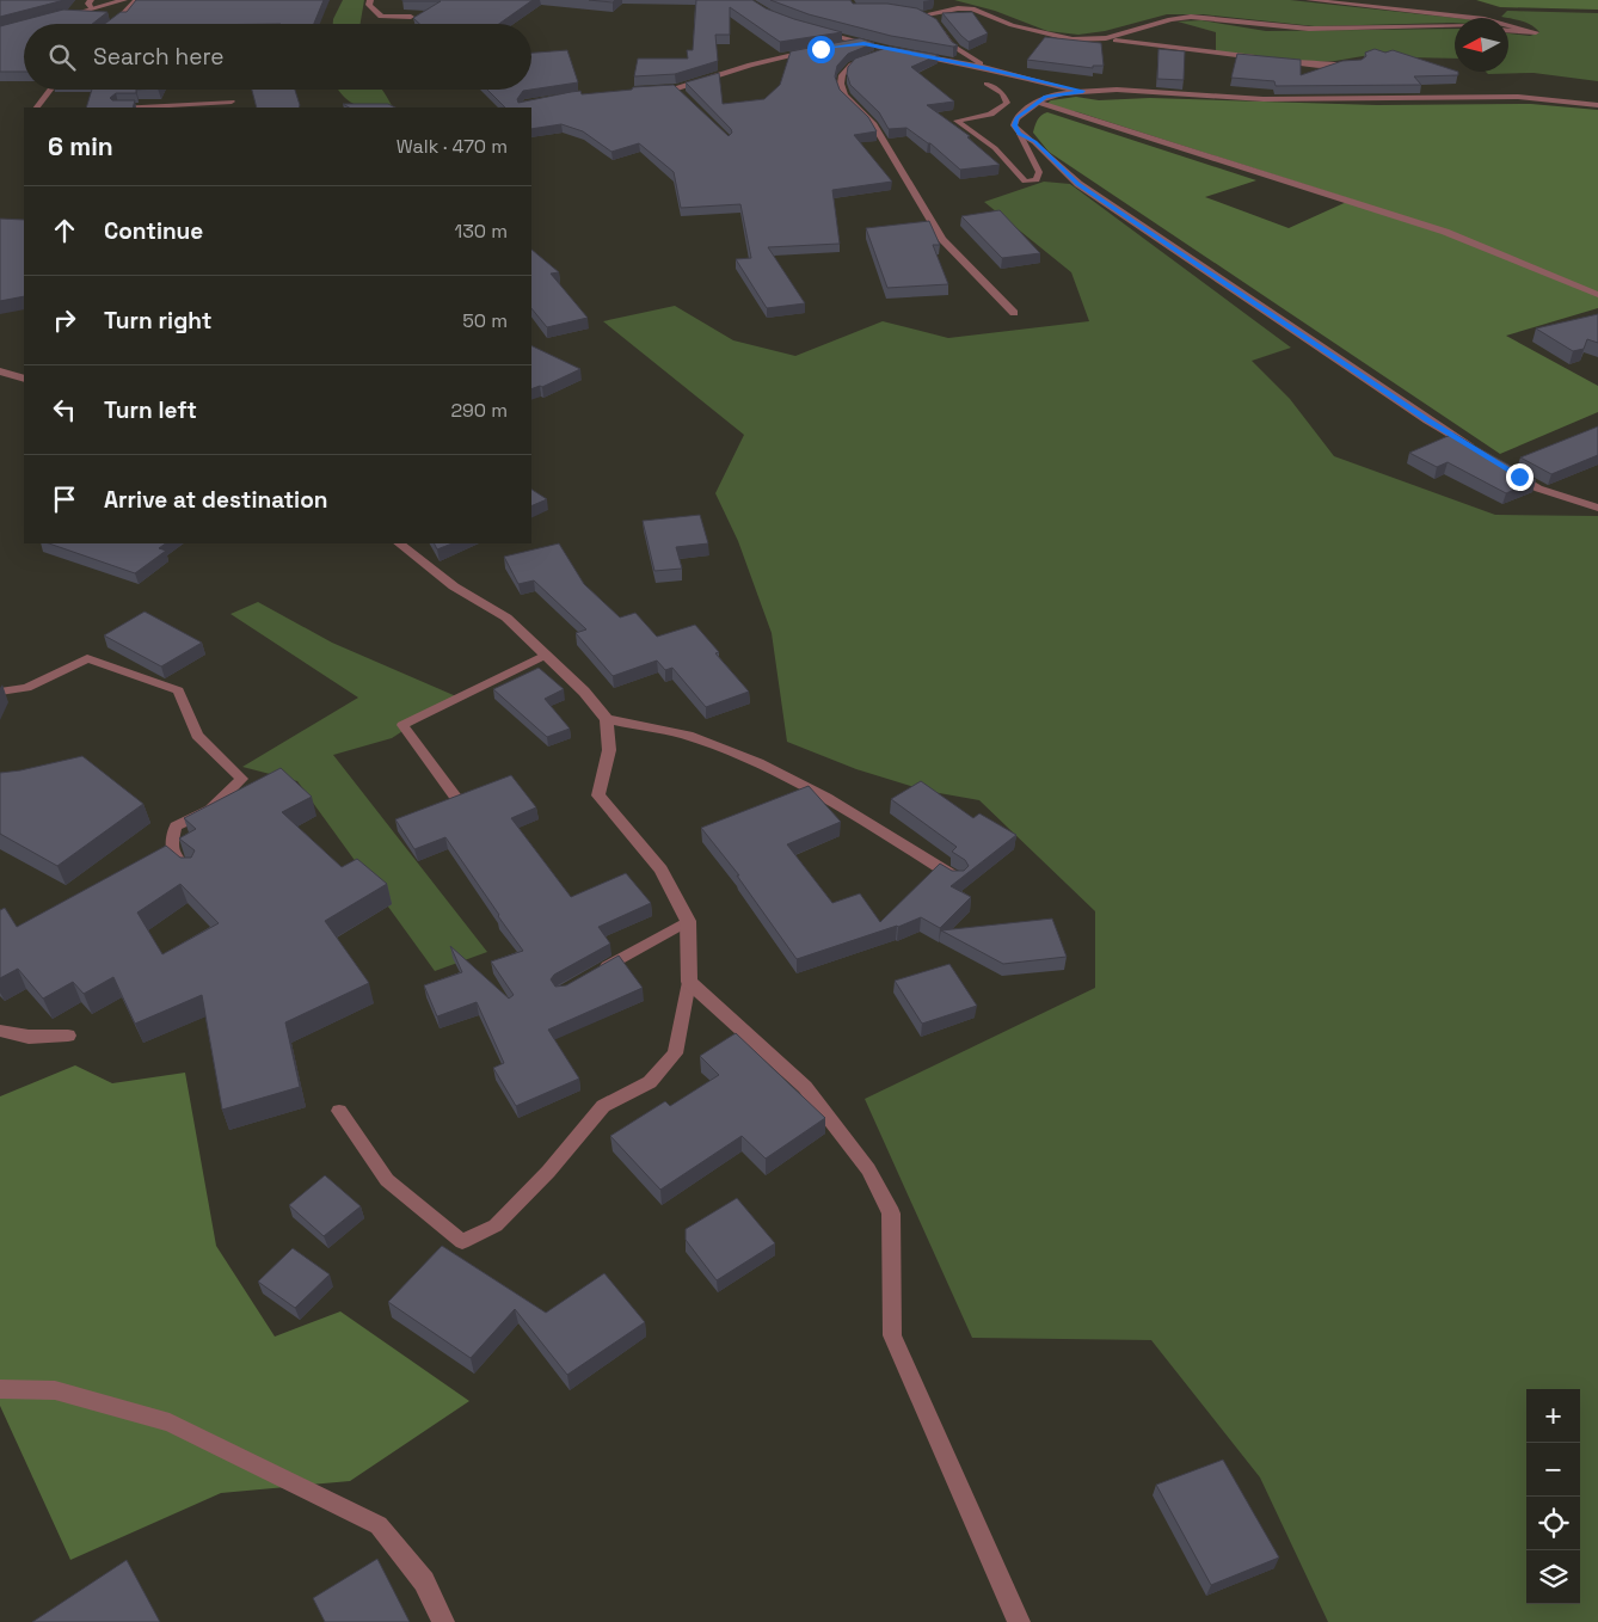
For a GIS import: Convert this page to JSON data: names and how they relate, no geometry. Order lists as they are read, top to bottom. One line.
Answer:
{"north":"left","page":{"search":"Search here","heading":["6 min","Walk · 470 m"],"list":[["Continue","130 m"],["Turn right","50 m"],["Turn left","290 m"],"Arrive at destination"],"map_buttons":["+","−"]}}
